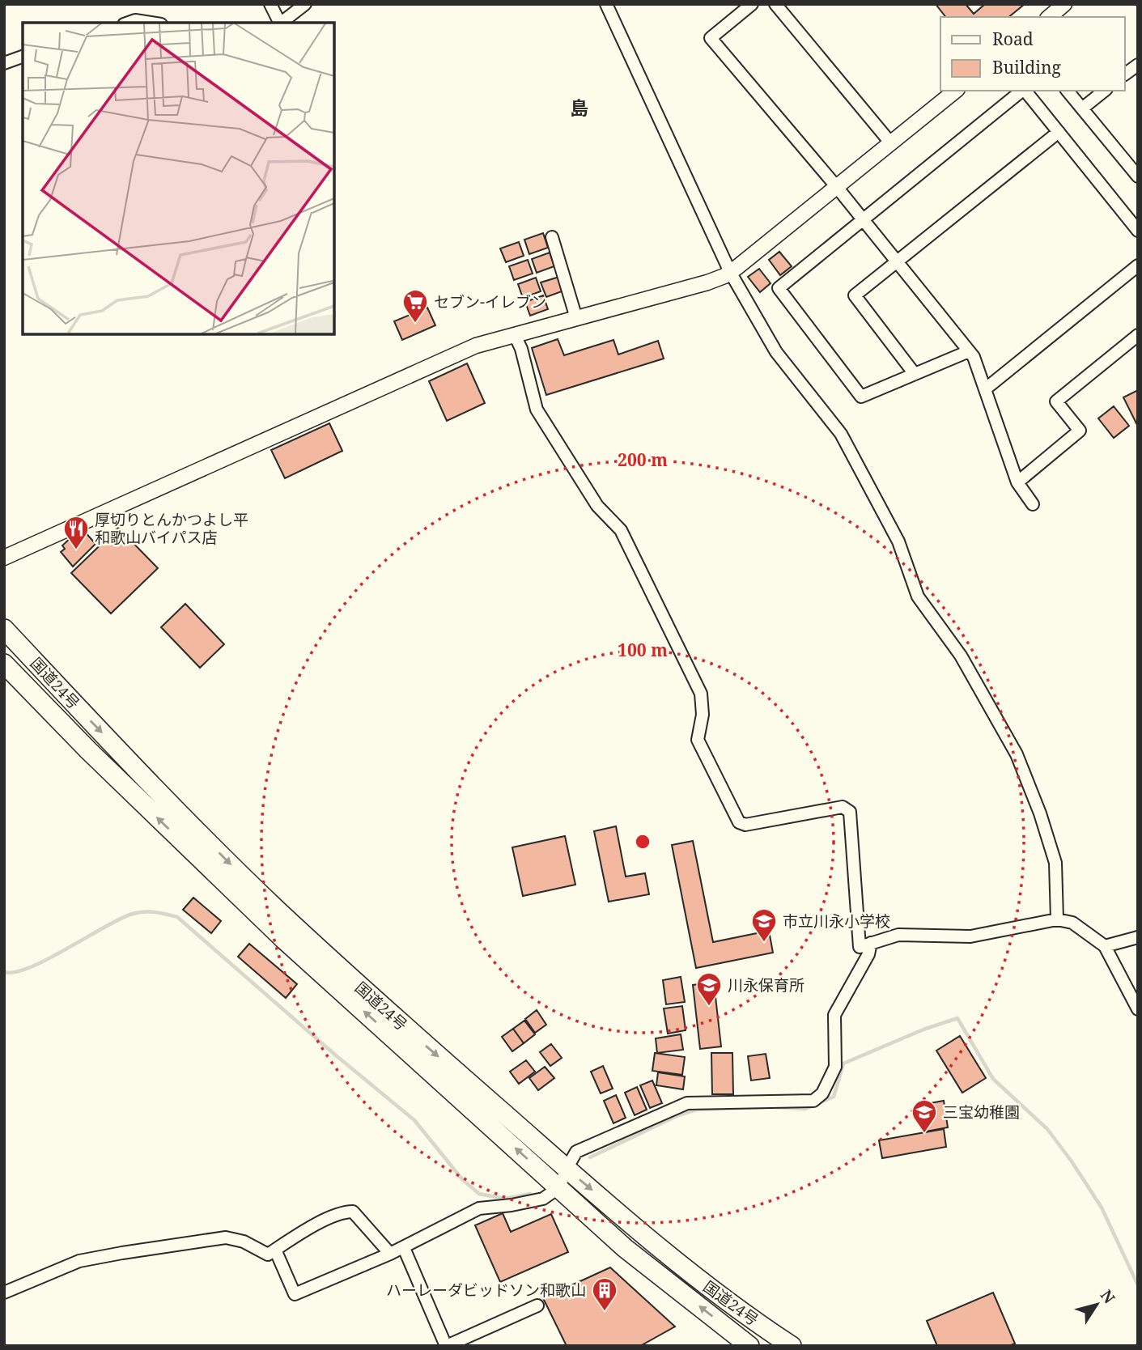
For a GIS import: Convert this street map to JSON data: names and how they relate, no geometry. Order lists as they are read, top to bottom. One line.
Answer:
{"streets":{"highway":["国道24号"]},"districts":["島"],"places":{"supermarket":["セブン-イレブン"],"restaurant":["厚切りとんかつよし平 和歌山バイパス店"],"school or university":["市立川永小学校","川永保育所","三宝幼稚園"],"building":["ハーレーダビッドソン和歌山"]},"legend":["Road","Building"],"north":"top right","rings":["200 m","100 m"]}
